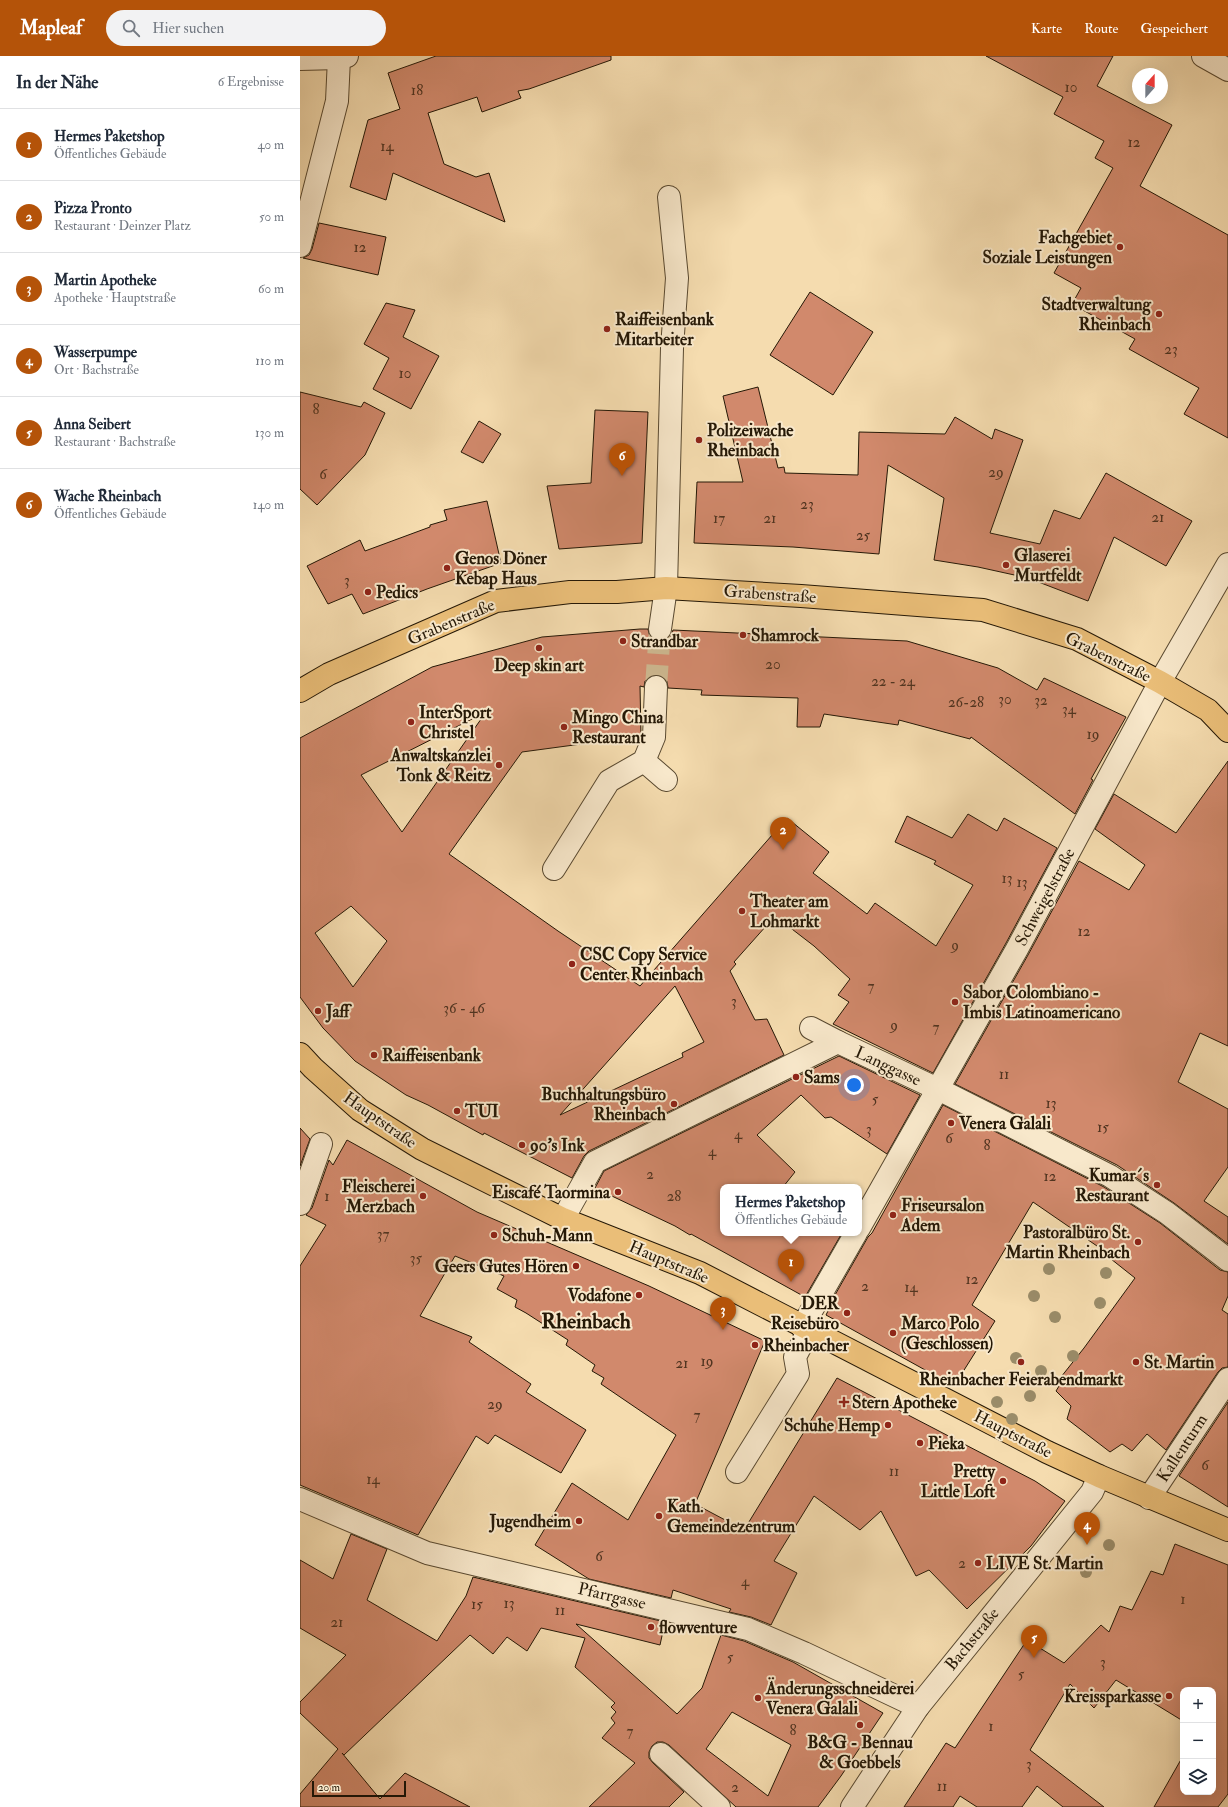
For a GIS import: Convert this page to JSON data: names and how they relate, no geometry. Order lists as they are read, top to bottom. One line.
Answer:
{"streets":{"main road":["Grabenstraße","Hauptstraße"],"street":["Schweigelstraße","Langgasse","Kallenturm","Pfarrgasse","Bachstraße"]},"crossings":[["Grabenstraße","Schweigelstraße"],["Schweigelstraße","Langgasse"],["Langgasse","Hauptstraße"],["Hauptstraße","Kallenturm"],["Hauptstraße","Bachstraße"],["Pfarrgasse","Bachstraße"]],"districts":["Rheinbach"],"places":{"other":["Fachgebiet Soziale Leistungen","Stadtverwaltung Rheinbach","Raiffeisenbank Mitarbeiter","Polizeiwache Rheinbach","Glaserei Murtfeldt","Genos Döner Kebap Haus","Pedics","Shamrock","Strandbar","Deep skin art","InterSport Christel","Mingo China Restaurant","Anwaltskanzlei Tonk & Reitz","Theater am Lohmarkt","CSC Copy Service Center Rheinbach","Sabor Colombiano - Imbis Latinoamericano","Jaff","Raiffeisenbank","Sams","Buchhaltungsbüro Rheinbach","TUI","Venera Galali","90's Ink","Kumar´s Restaurant","Eiscafé Taormina","Fleischerei Merzbach","Friseursalon Adem","Schuh-Mann","Pastoralbüro St. Martin Rheinbach","Geers Gutes Hören","Vodafone","DER Reisebüro","Marco Polo (Geschlossen)","Rheinbacher","Rheinbacher Feierabendmarkt","St. Martin","Schuhe Hemp","Pieka","Pretty Little Loft","Kath. Gemeindezentrum","Jugendheim","LIVE St. Martin","flowventure","Kreissparkasse","Änderungsschneiderei Venera Galali","B&G - Bennau & Goebbels"],"health":["Stern Apotheke"]},"house_numbers":["10","18","12","14","12","23","10","8","29","6","23","21","17","21","25","3","20","22 - 24","30","32","26-28","34","19","13","13","12","9","7","3","36 - 46","9","7","11","5","13","15","3","4","6","8","4","2","12","1","28","37","35","12","2","14","19","21","29","7","6","11","14","6","2","4","1","13","15","11","21","5","3","5","1","8","7","3","11","2"],"scale_bar":"20 m","north":"top","page":{"header":"Mapleaf","search":"Hier suchen","nav":["Karte","Route","Gespeichert"],"heading":["In der Nähe","6 Ergebnisse"],"list":[{"mark":"1","name":"Hermes Paketshop","note":"Öffentliches Gebäude","value":"40 m"},{"mark":"2","name":"Pizza Pronto","note":"Restaurant · Deinzer Platz","value":"50 m"},{"mark":"3","name":"Martin Apotheke","note":"Apotheke · Hauptstraße","value":"60 m"},{"mark":"4","name":"Wasserpumpe","note":"Ort · Bachstraße","value":"110 m"},{"mark":"5","name":"Anna Seibert","note":"Restaurant · Bachstraße","value":"130 m"},{"mark":"6","name":"Wache Rheinbach","note":"Öffentliches Gebäude","value":"140 m"}],"pins":["6","2","1","3","4","5"],"popup":["Hermes Paketshop","Öffentliches Gebäude"],"map_buttons":["+","−"],"scale":"20 m"}}
